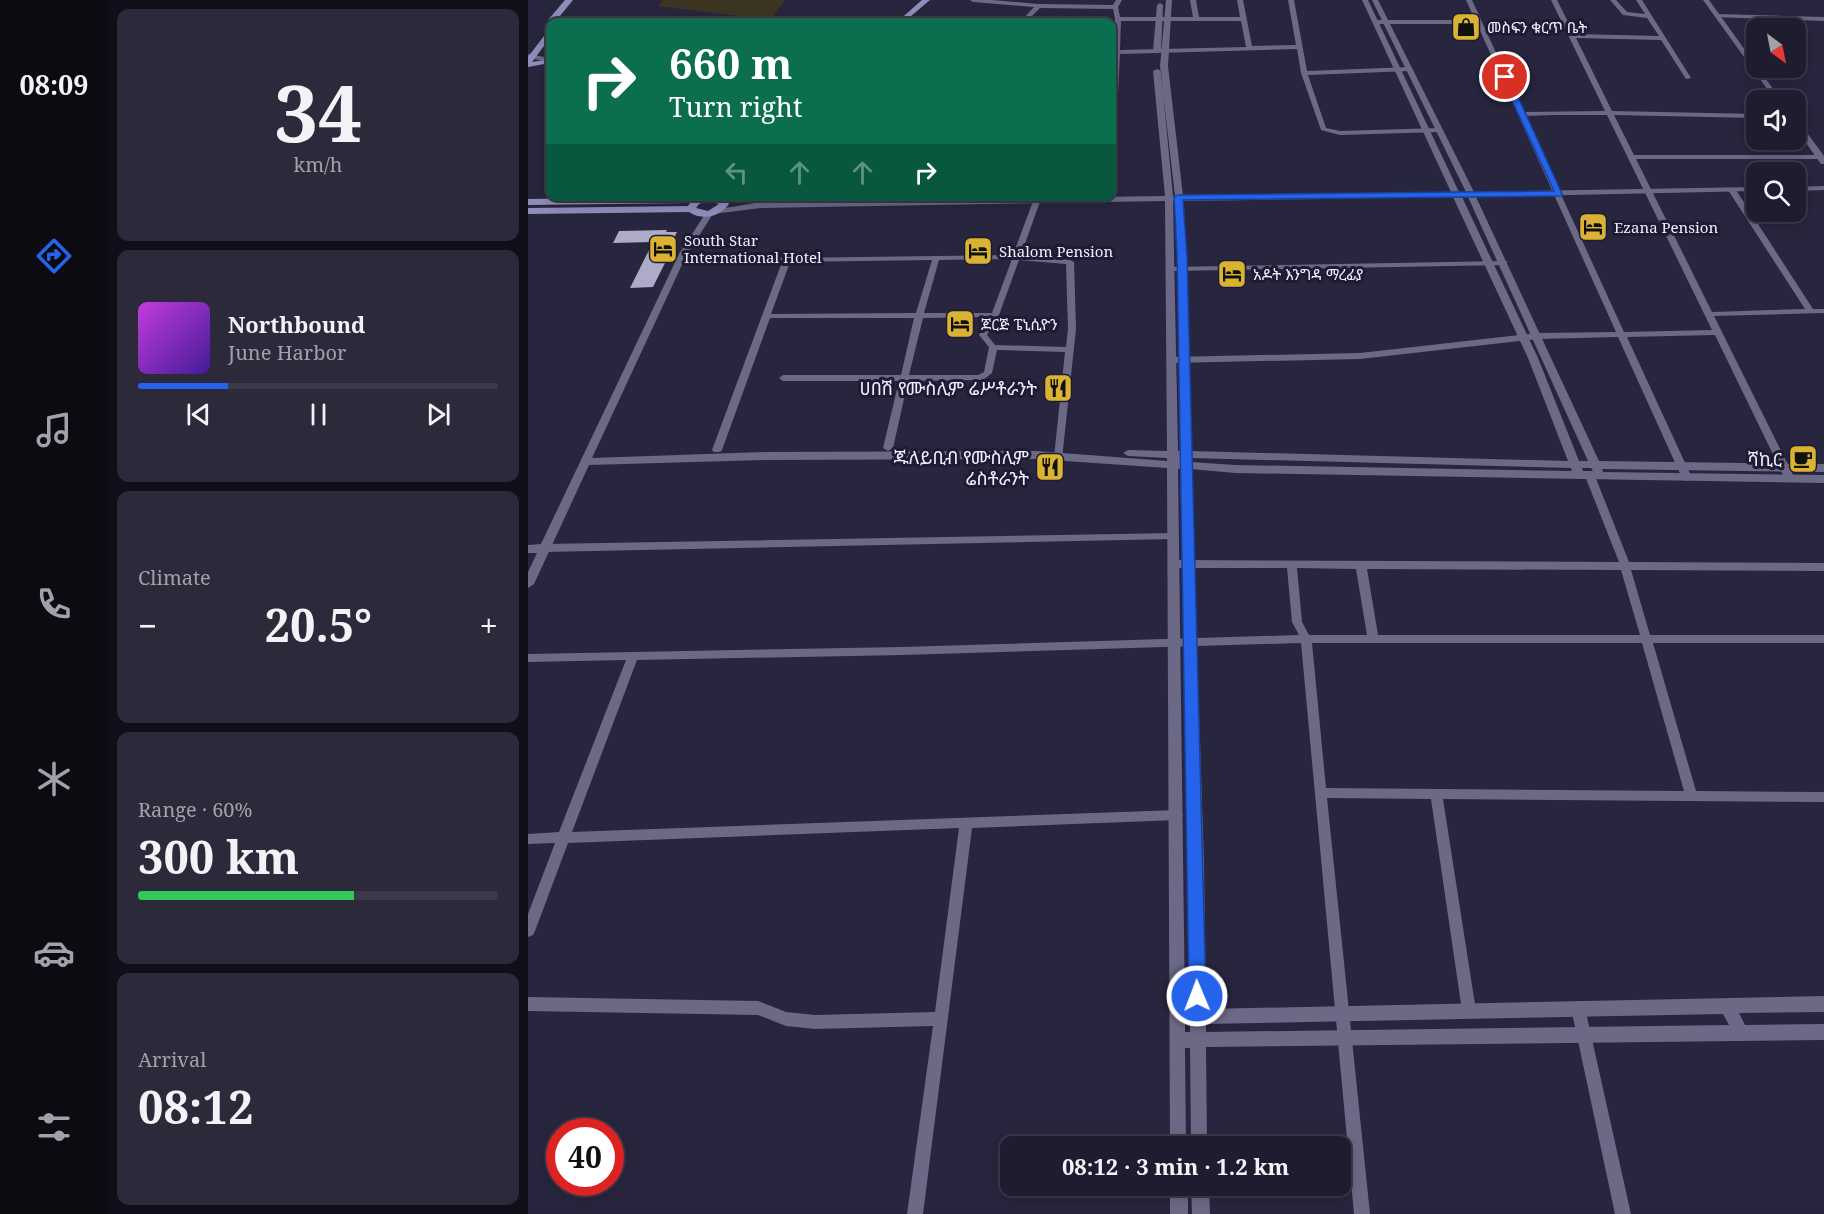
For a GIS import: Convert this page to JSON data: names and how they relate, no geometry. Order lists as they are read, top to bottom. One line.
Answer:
{"places":{"shop":["መስፍን ቁርጥ ቤት"],"hotel":["Ezana Pension","South Star International Hotel","Shalom Pension","አዶት እንግዳ ማረፊያ","ጆርጅ ፔኒሲዮን"],"restaurant":["ሀበሽ የሙስሊም ሬሥቶራንት","ጁለይቢብ የሙስሊም ሬስቶራንት"],"cafe":["ሻኪር"]},"north":"bottom right","page":{"tabs":"08:09","tile":[["34","km/h"],"Climate",["Range · 60%","300 km"],["Arrival","08:12"]],"turn":["660 m","Turn right"],"song":["Northbound","June Harbor"],"heat":["−","20.5°","+"],"limit":"40","trip":"08:12 · 3 min · 1.2 km"}}
